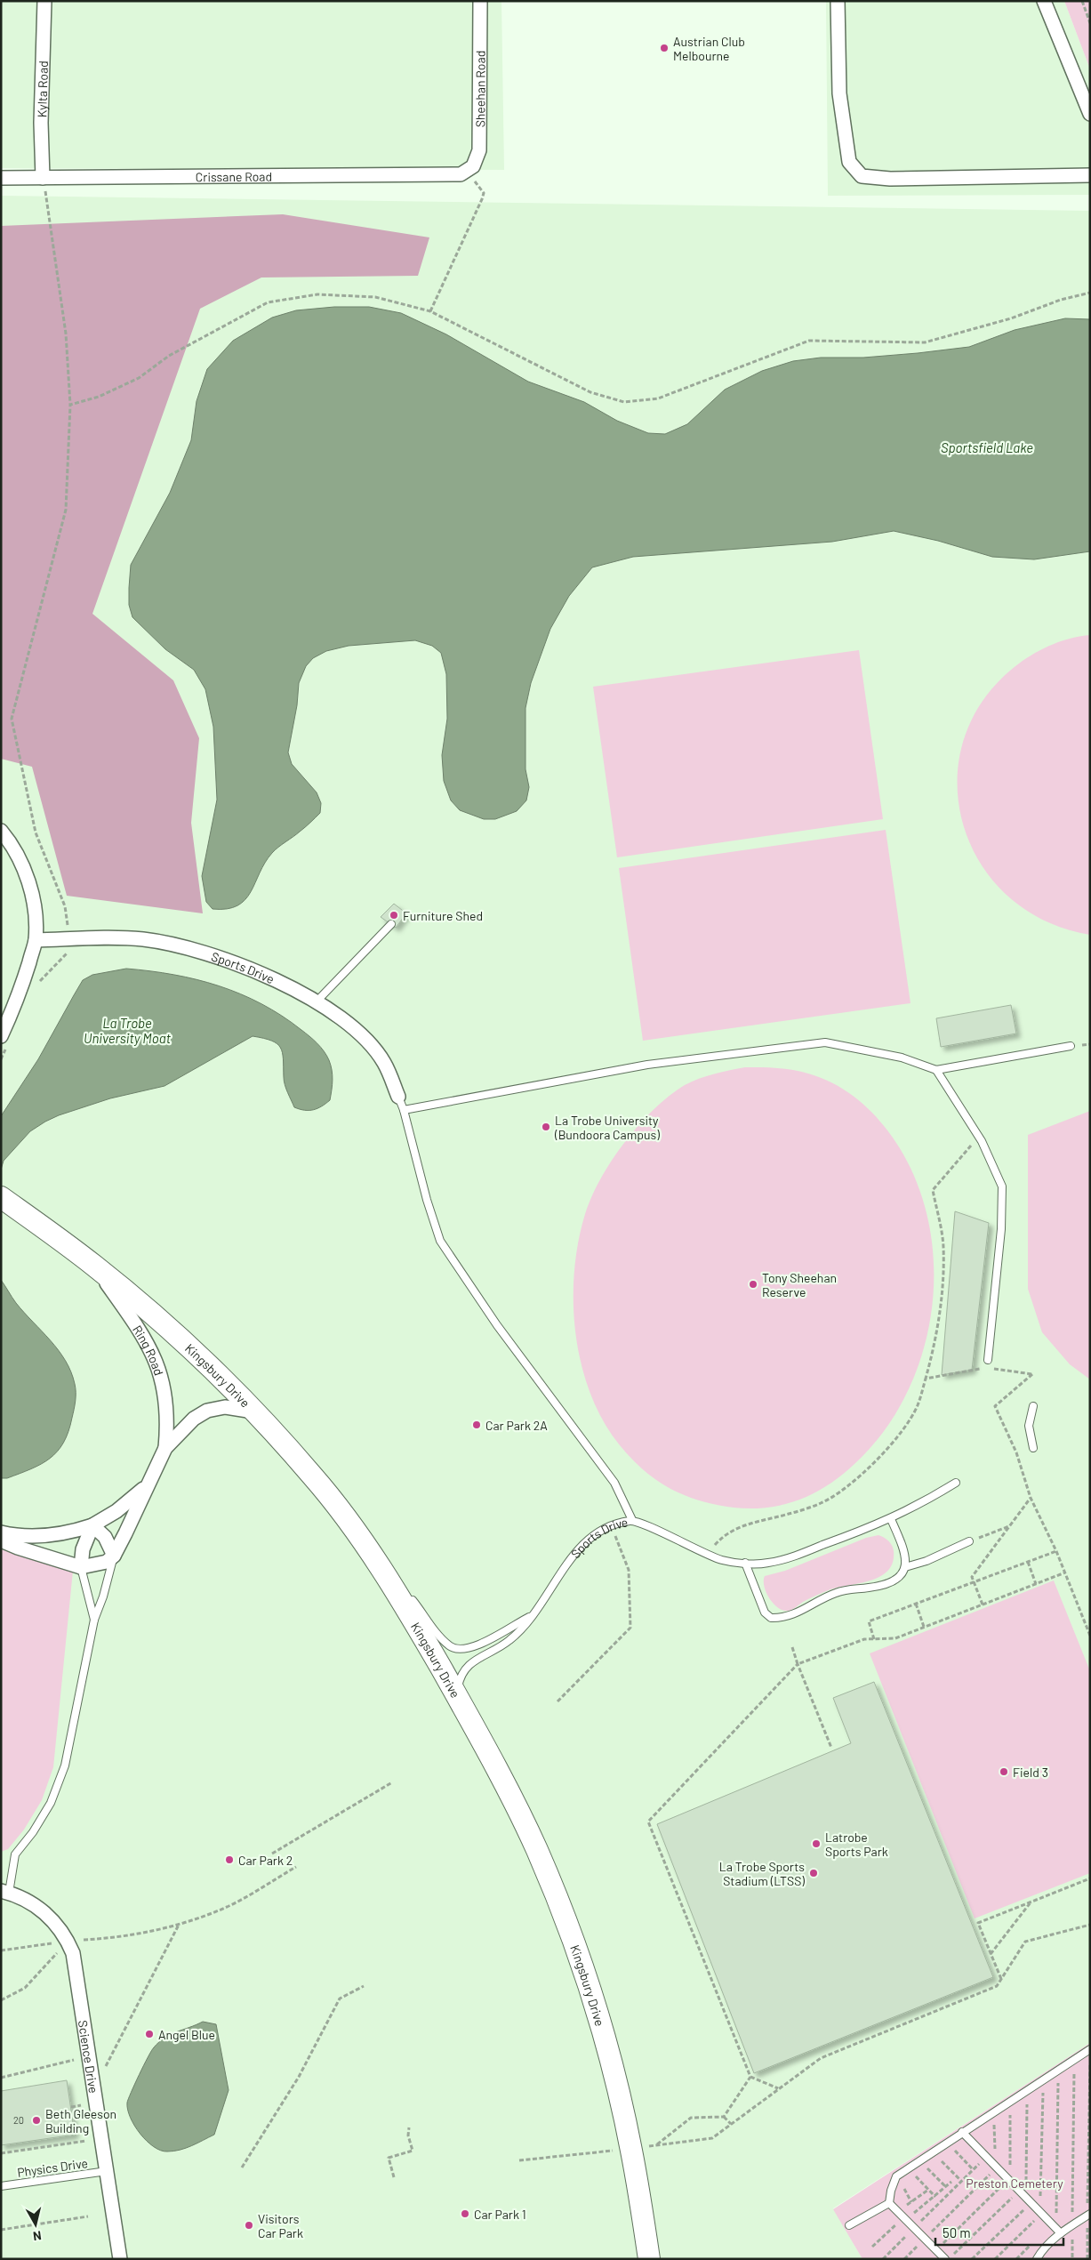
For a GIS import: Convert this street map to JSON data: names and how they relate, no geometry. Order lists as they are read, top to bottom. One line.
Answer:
{"streets":{"main road":["Kingsbury Drive"],"street":["Sheehan Road","Kylta Road","Crissane Road","Sports Drive","Ring Road","Science Drive"],"lane":["Physics Drive"]},"crossings":[["Sheehan Road","Crissane Road"],["Kylta Road","Crissane Road"],["Sports Drive","Kingsbury Drive"],["Ring Road","Kingsbury Drive"],["Science Drive","Physics Drive"]],"water":["Sportsfield Lake","La Trobe University Moat"],"parks":["Preston Cemetery"],"places":["Austrian Club Melbourne","Furniture Shed","La Trobe University (Bundoora Campus)","Tony Sheehan Reserve","Car Park 2A","Field 3","Latrobe Sports Park","Car Park 2","La Trobe Sports Stadium (LTSS)","Angel Blue","Beth Gleeson Building","Car Park 1","Visitors Car Park"],"house_numbers":["20"],"scale_bar":"50 m","north":"bottom"}
